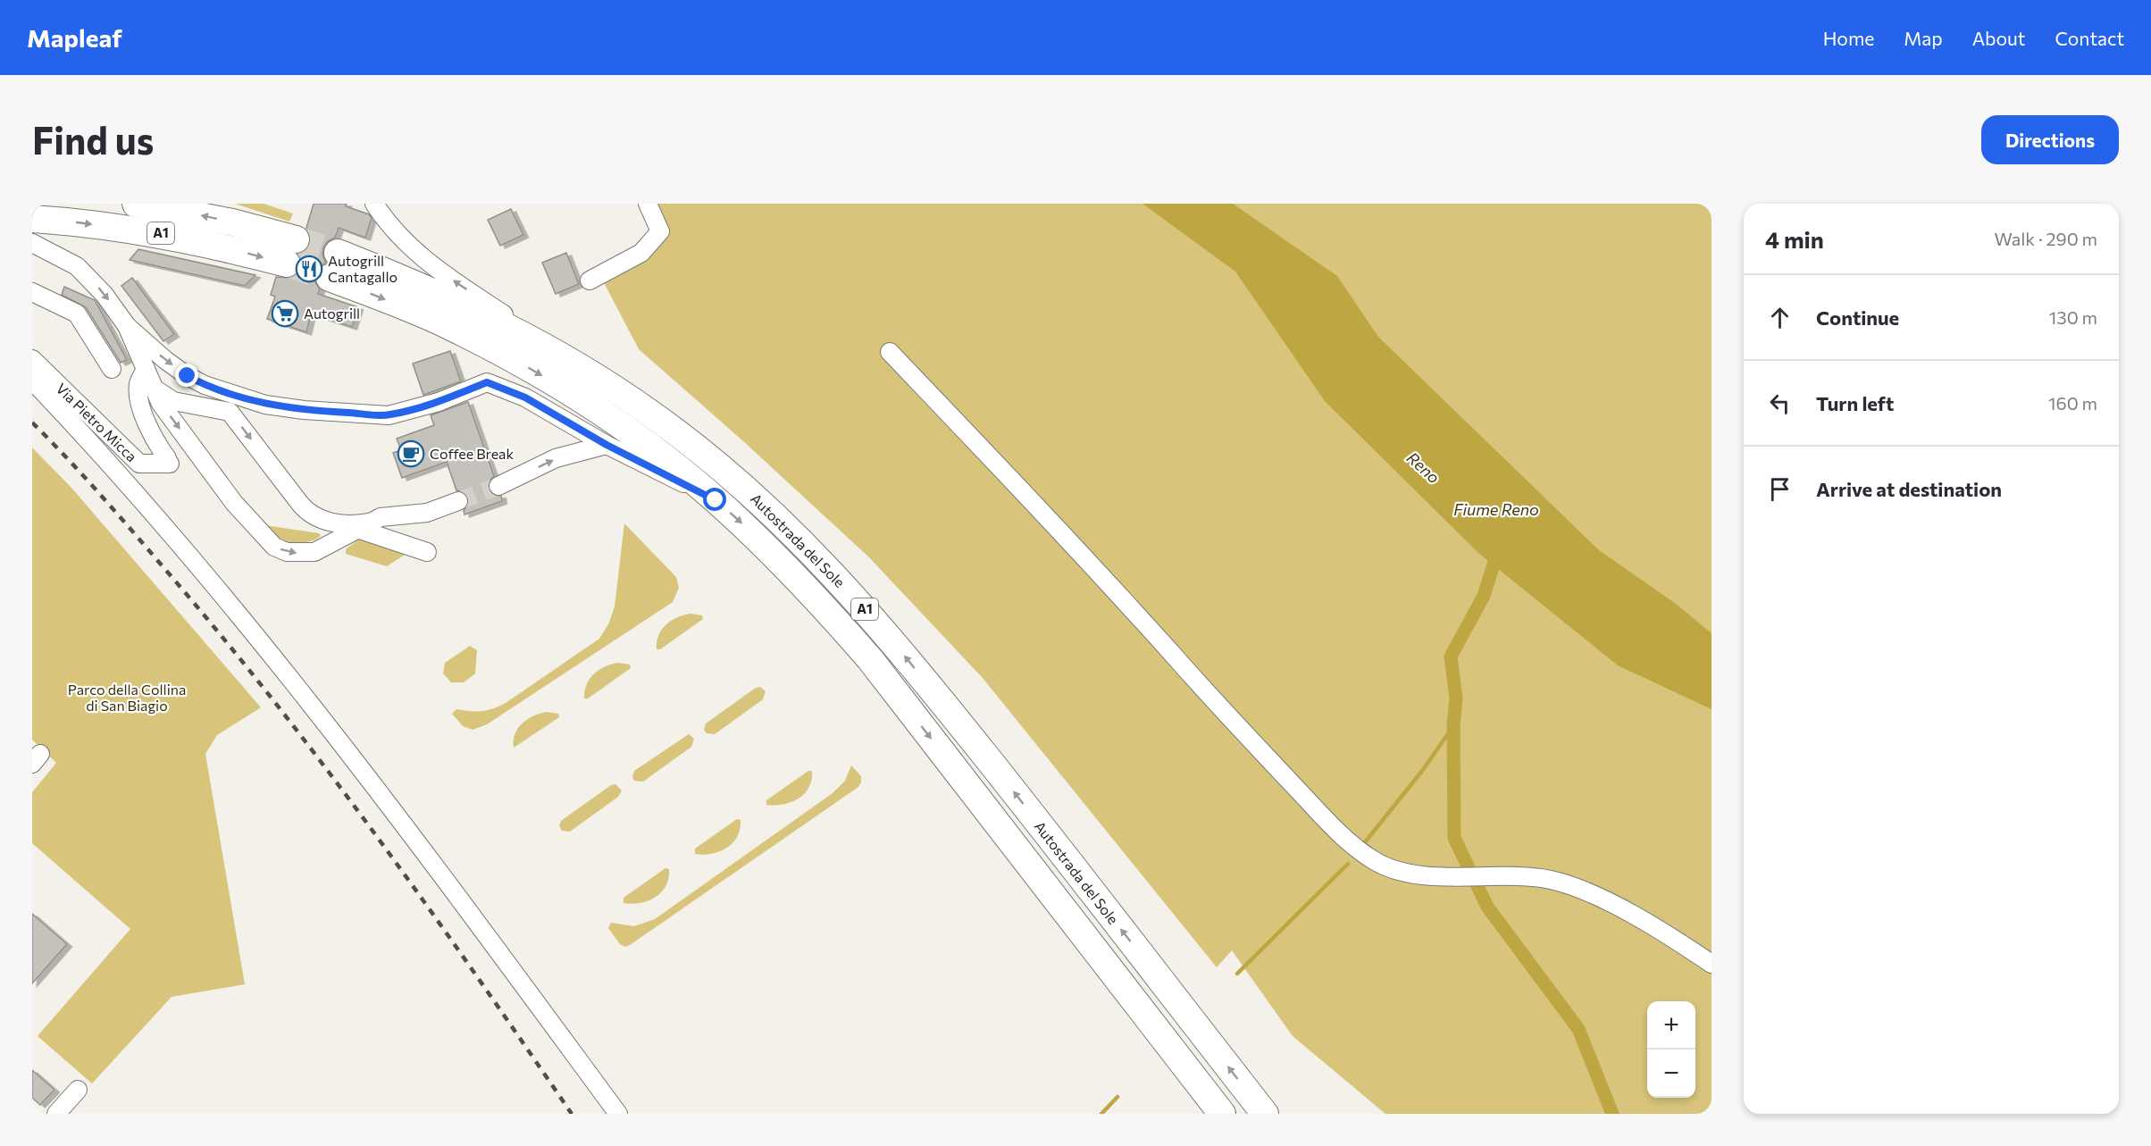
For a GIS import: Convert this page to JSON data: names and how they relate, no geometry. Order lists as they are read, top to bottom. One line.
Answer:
{"streets":{"highway":["A1","Autostrada del Sole"],"street":["Via Pietro Micca"]},"water":["Reno","Fiume Reno"],"parks":["Parco della Collina di San Biagio"],"places":{"restaurant":["Autogrill Cantagallo"],"supermarket":["Autogrill"],"cafe":["Coffee Break"]},"page":{"header":"Mapleaf","nav":["Home","Map","About","Contact"],"buttons":"Directions","title":"Find us","heading":["4 min","Walk · 290 m"],"list":[["Continue","130 m"],["Turn left","160 m"],"Arrive at destination"],"map_buttons":["+","−"]}}
